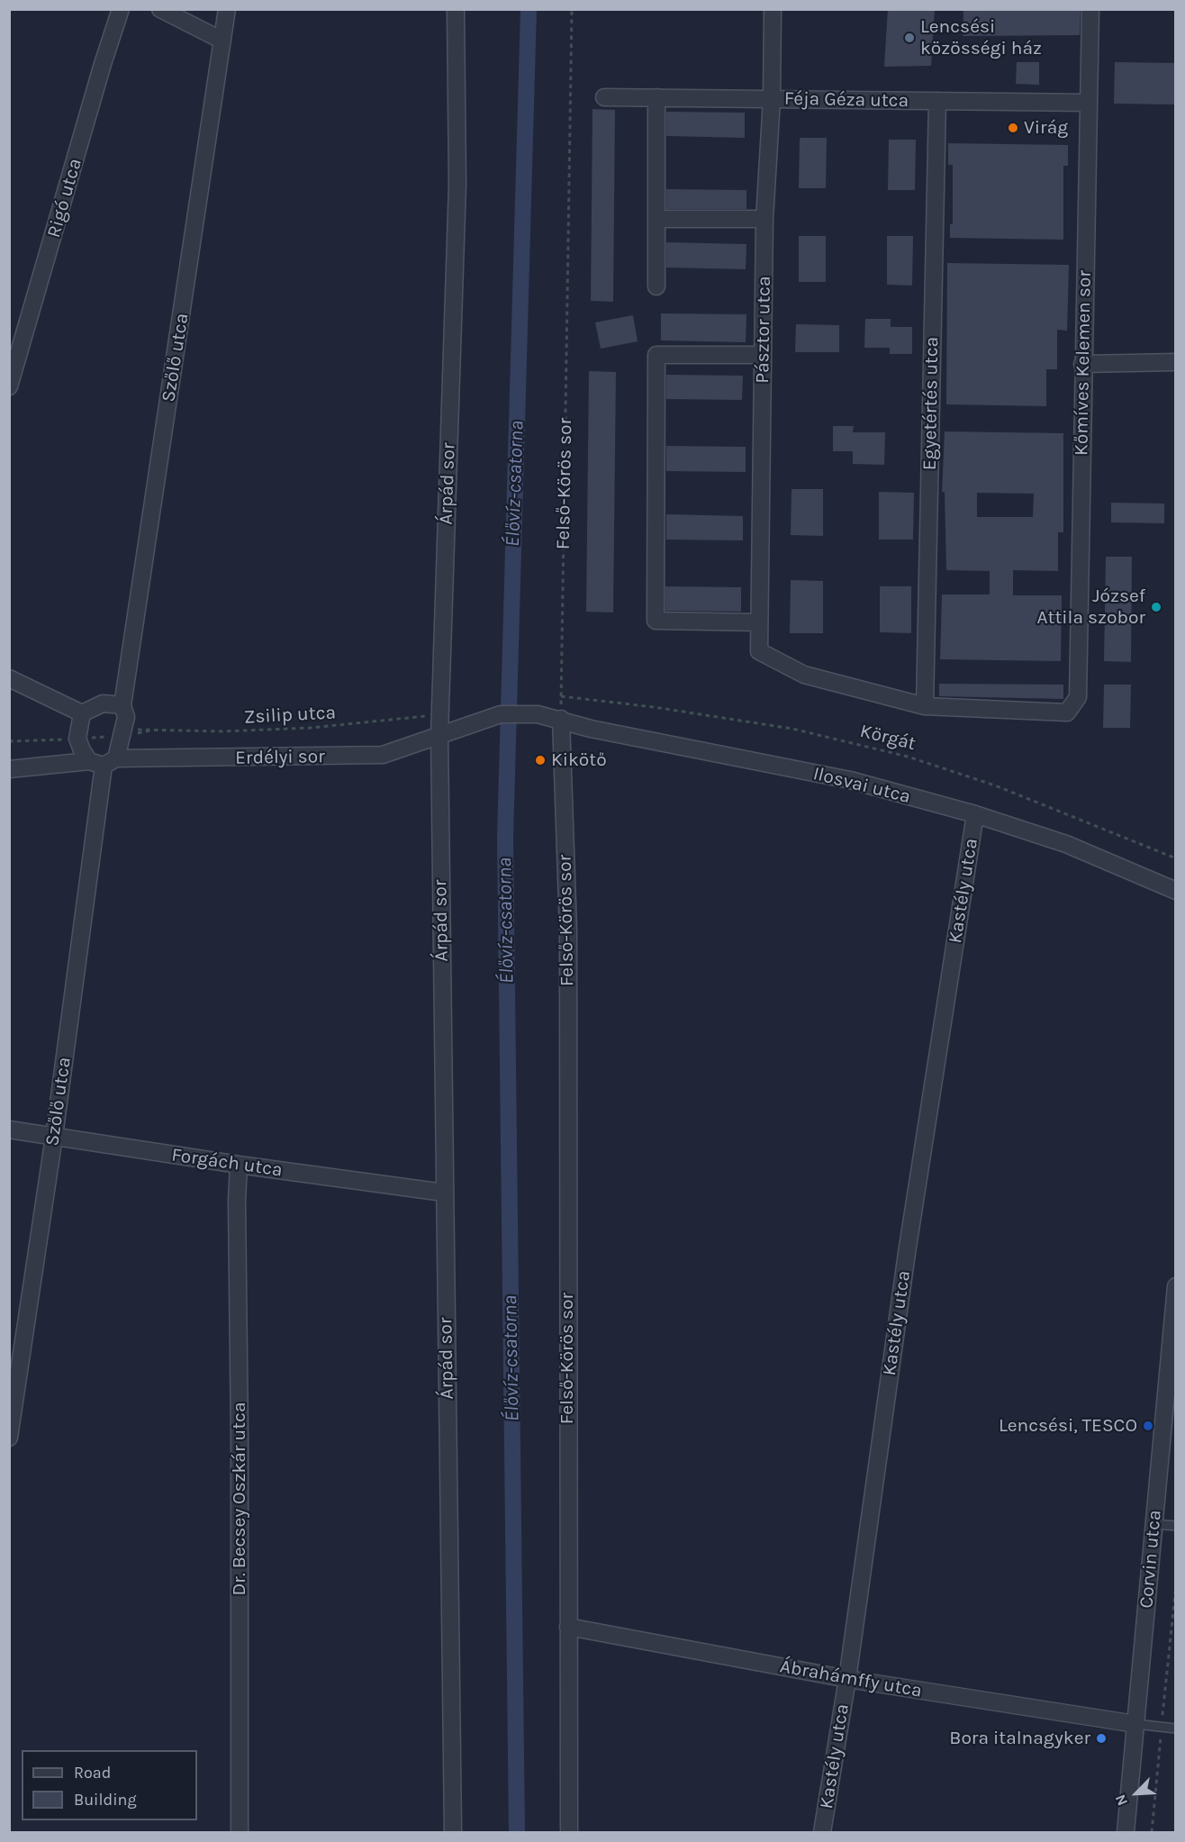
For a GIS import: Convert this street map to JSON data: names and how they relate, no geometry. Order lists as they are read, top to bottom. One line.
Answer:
{"streets":{"street":["Féja Géza utca","Rigó utca","Pásztor utca","Szőlő utca","Kőmíves Kelemen sor","Egyetértés utca","Árpád sor","Felső-Körös sor","Erdélyi sor","Ilosvai utca","Kastély utca","Forgách utca","Dr. Becsey Oszkár utca","Corvin utca","Ábrahámffy utca"],"path":["Zsilip utca","Körgát"]},"crossings":[["Féja Géza utca","Pásztor utca"],["Féja Géza utca","Kőmíves Kelemen sor"],["Féja Géza utca","Egyetértés utca"],["Pásztor utca","Kőmíves Kelemen sor"],["Pásztor utca","Egyetértés utca"],["Szőlő utca","Erdélyi sor"],["Szőlő utca","Forgách utca"],["Kőmíves Kelemen sor","Egyetértés utca"],["Árpád sor","Erdélyi sor"],["Árpád sor","Forgách utca"],["Felső-Körös sor","Körgát"],["Felső-Körös sor","Ilosvai utca"],["Felső-Körös sor","Ábrahámffy utca"],["Erdélyi sor","Ilosvai utca"],["Ilosvai utca","Kastély utca"],["Kastély utca","Ábrahámffy utca"],["Forgách utca","Dr. Becsey Oszkár utca"],["Corvin utca","Ábrahámffy utca"]],"water":["Élővíz-csatorna"],"places":["Lencsési közösségi ház","Virág","József Attila szobor","Kikötő","Lencsési, TESCO","Bora italnagyker"],"legend":["Road","Building"],"north":"bottom left"}
